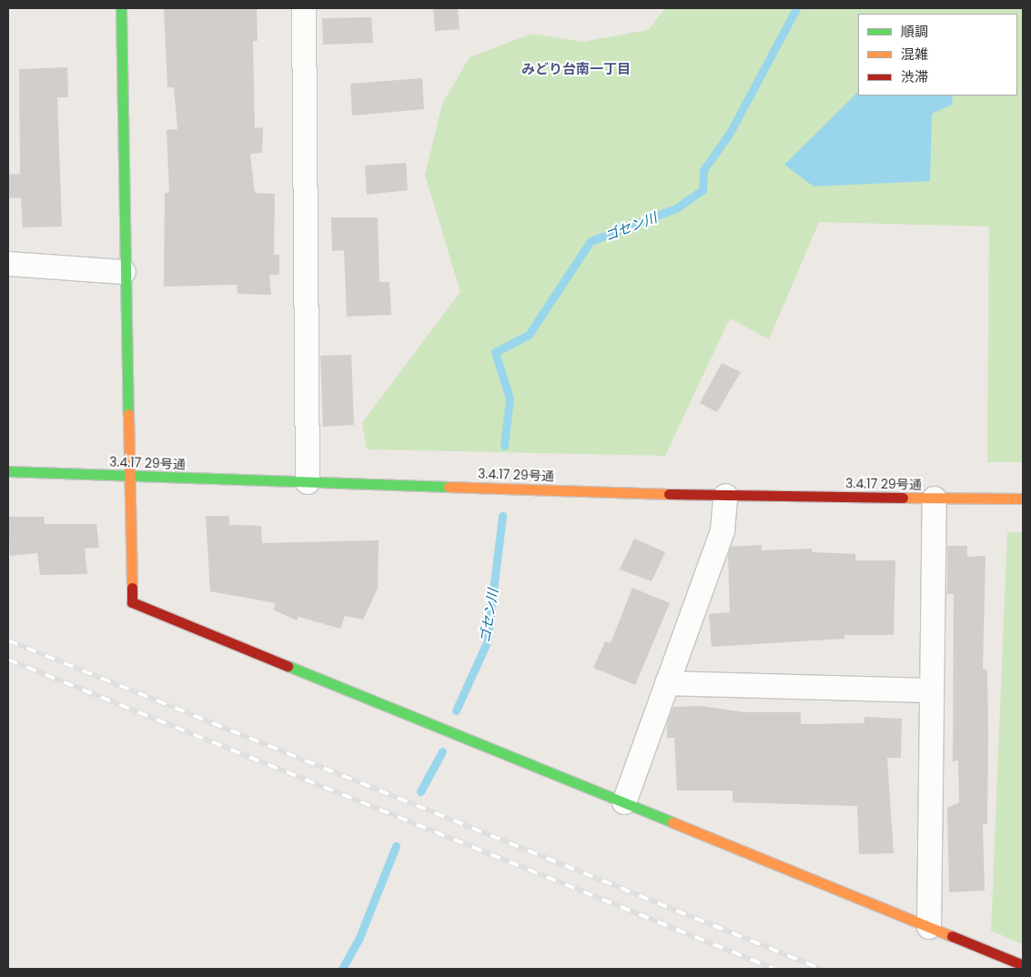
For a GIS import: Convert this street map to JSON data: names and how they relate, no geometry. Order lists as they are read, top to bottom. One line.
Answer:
{"streets":{"street":["3.4.17 29号通"]},"districts":["みどり台南一丁目"],"water":["ゴセン川"],"legend":["順調","混雑","渋滞"]}
